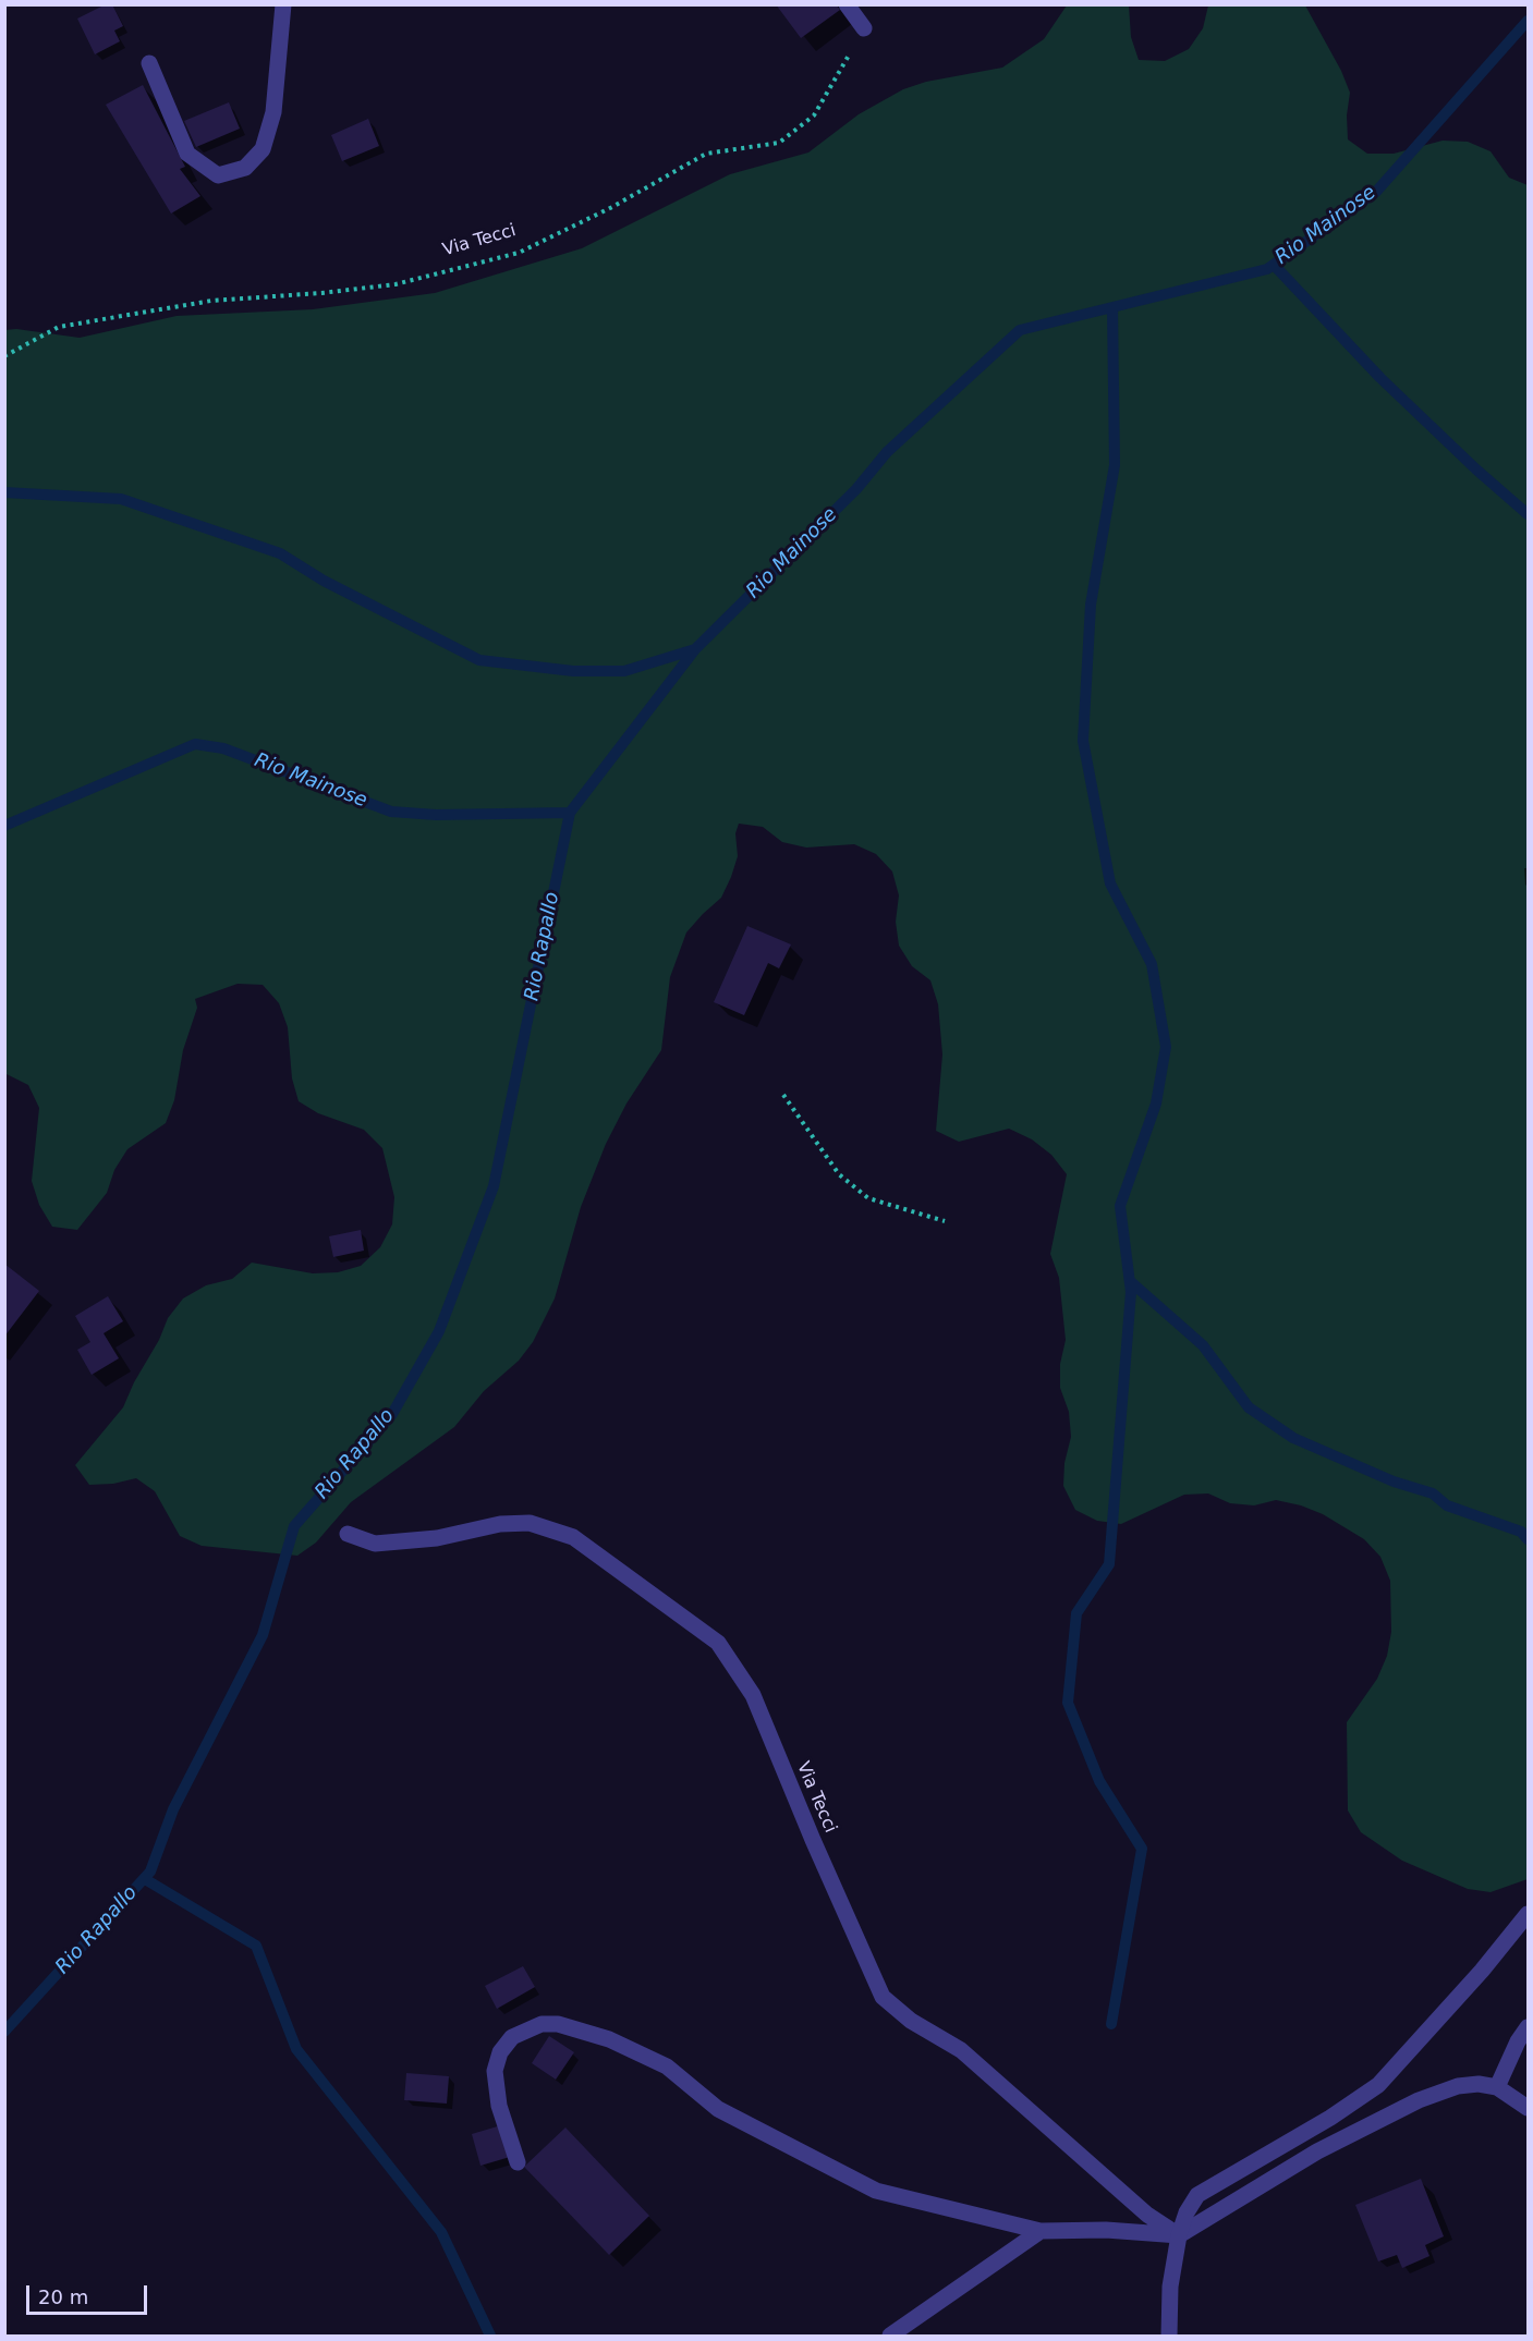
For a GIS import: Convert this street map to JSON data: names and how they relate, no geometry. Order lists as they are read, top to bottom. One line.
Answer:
{"streets":{"street":["Via Tecci"]},"water":["Rio Mainose","Rio Rapallo"],"scale_bar":"20 m"}
